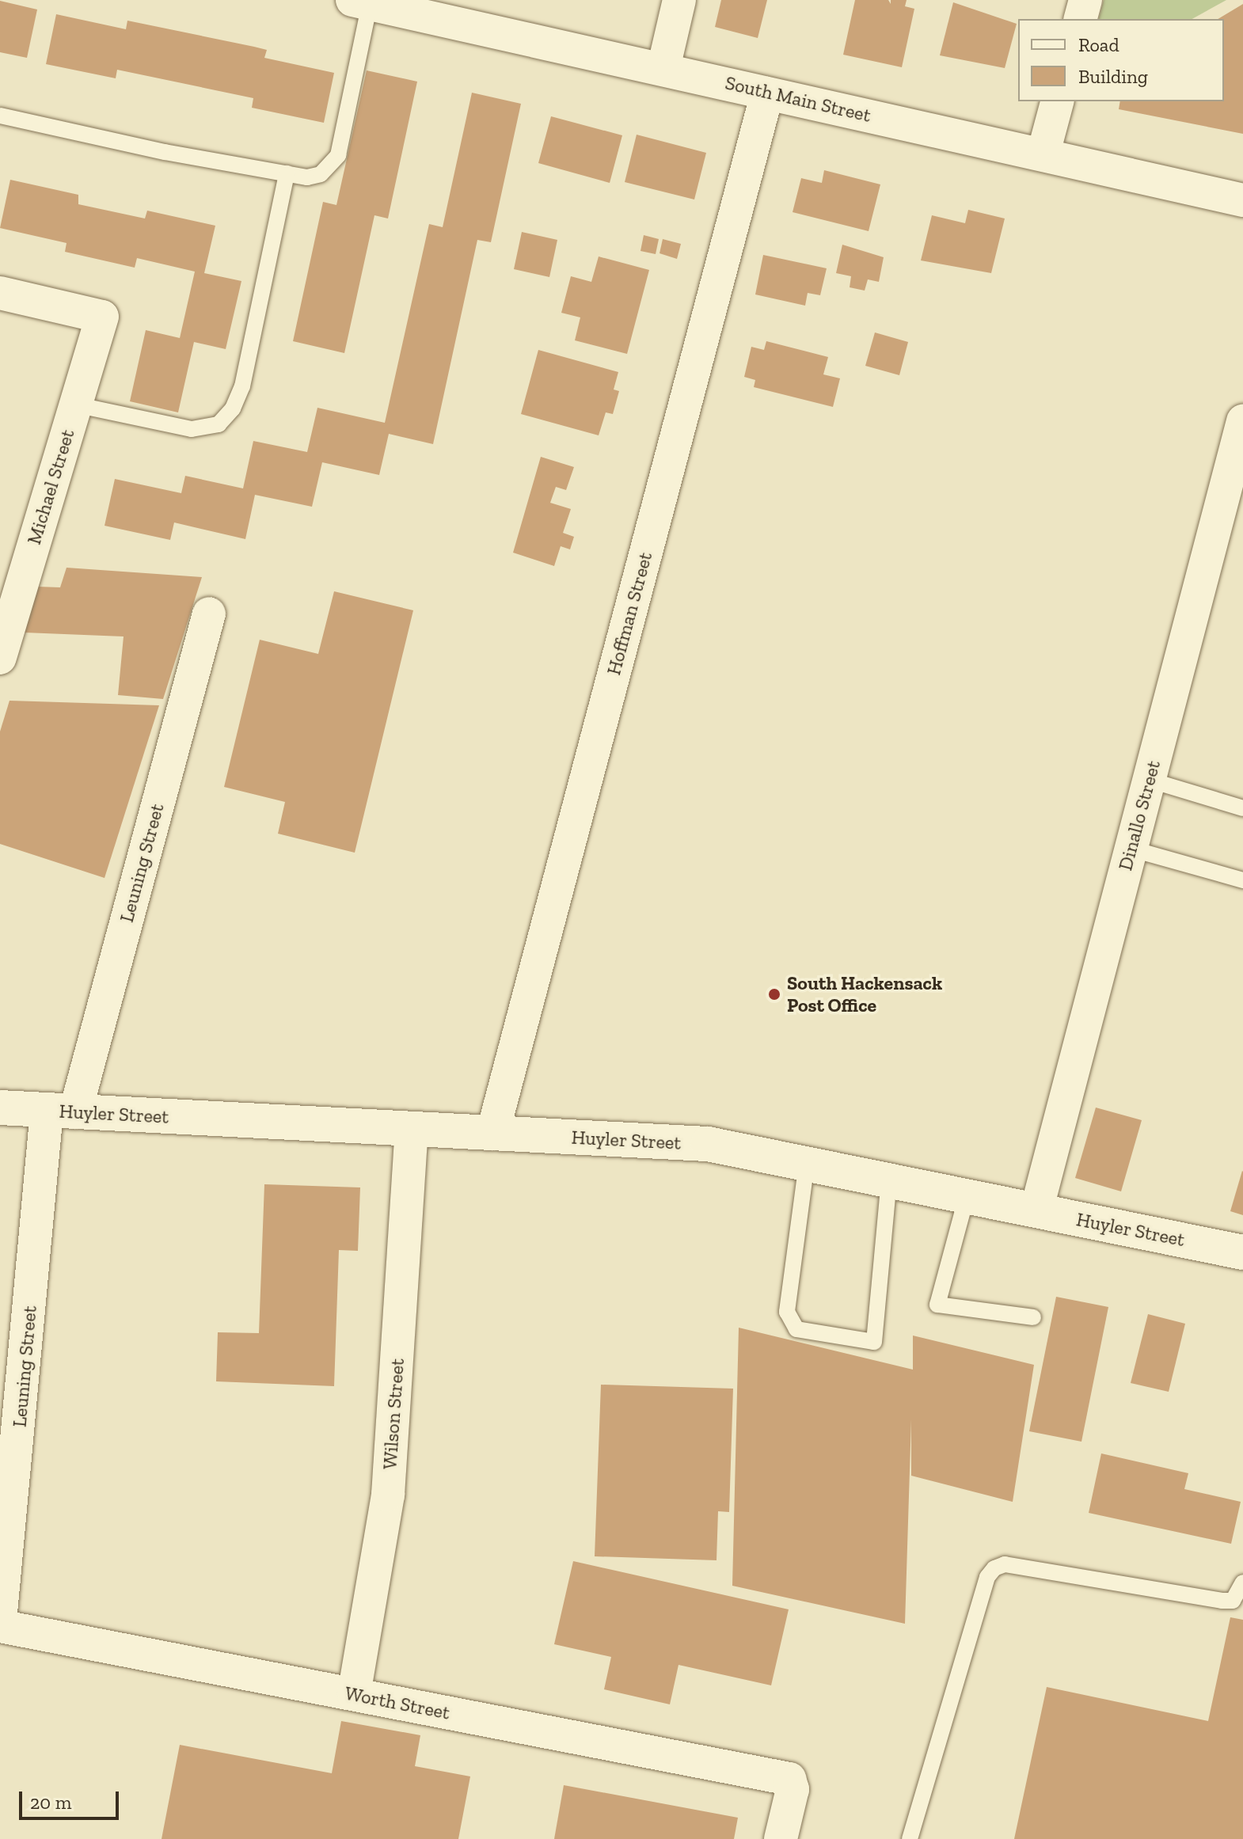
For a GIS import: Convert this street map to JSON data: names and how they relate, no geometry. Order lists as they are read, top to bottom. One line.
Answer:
{"streets":{"street":["South Main Street","Michael Street","Hoffman Street","Dinallo Street","Leuning Street","Huyler Street","Wilson Street","Worth Street"]},"crossings":[["South Main Street","Hoffman Street"],["Hoffman Street","Huyler Street"],["Dinallo Street","Huyler Street"],["Leuning Street","Huyler Street"],["Leuning Street","Worth Street"],["Huyler Street","Wilson Street"],["Wilson Street","Worth Street"]],"places":["South Hackensack Post Office"],"legend":["Road","Building"],"scale_bar":"20 m"}
